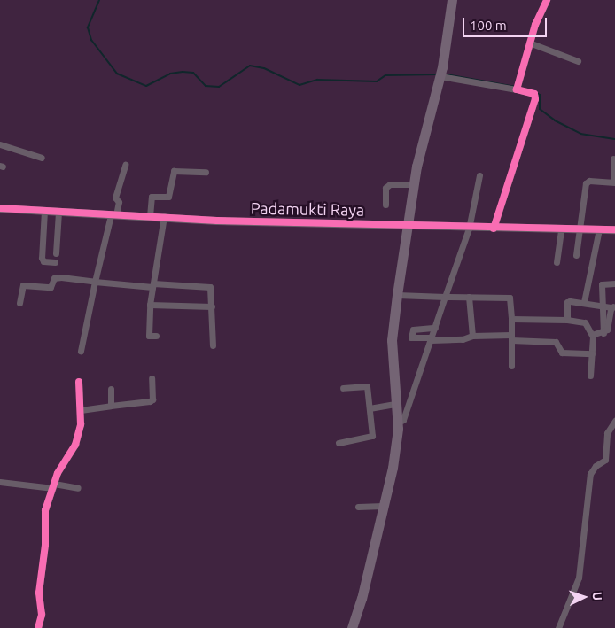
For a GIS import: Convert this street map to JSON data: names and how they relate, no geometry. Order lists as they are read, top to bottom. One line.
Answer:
{"streets":{"street":["Padamukti Raya"]},"scale_bar":"100 m","north":"right"}
